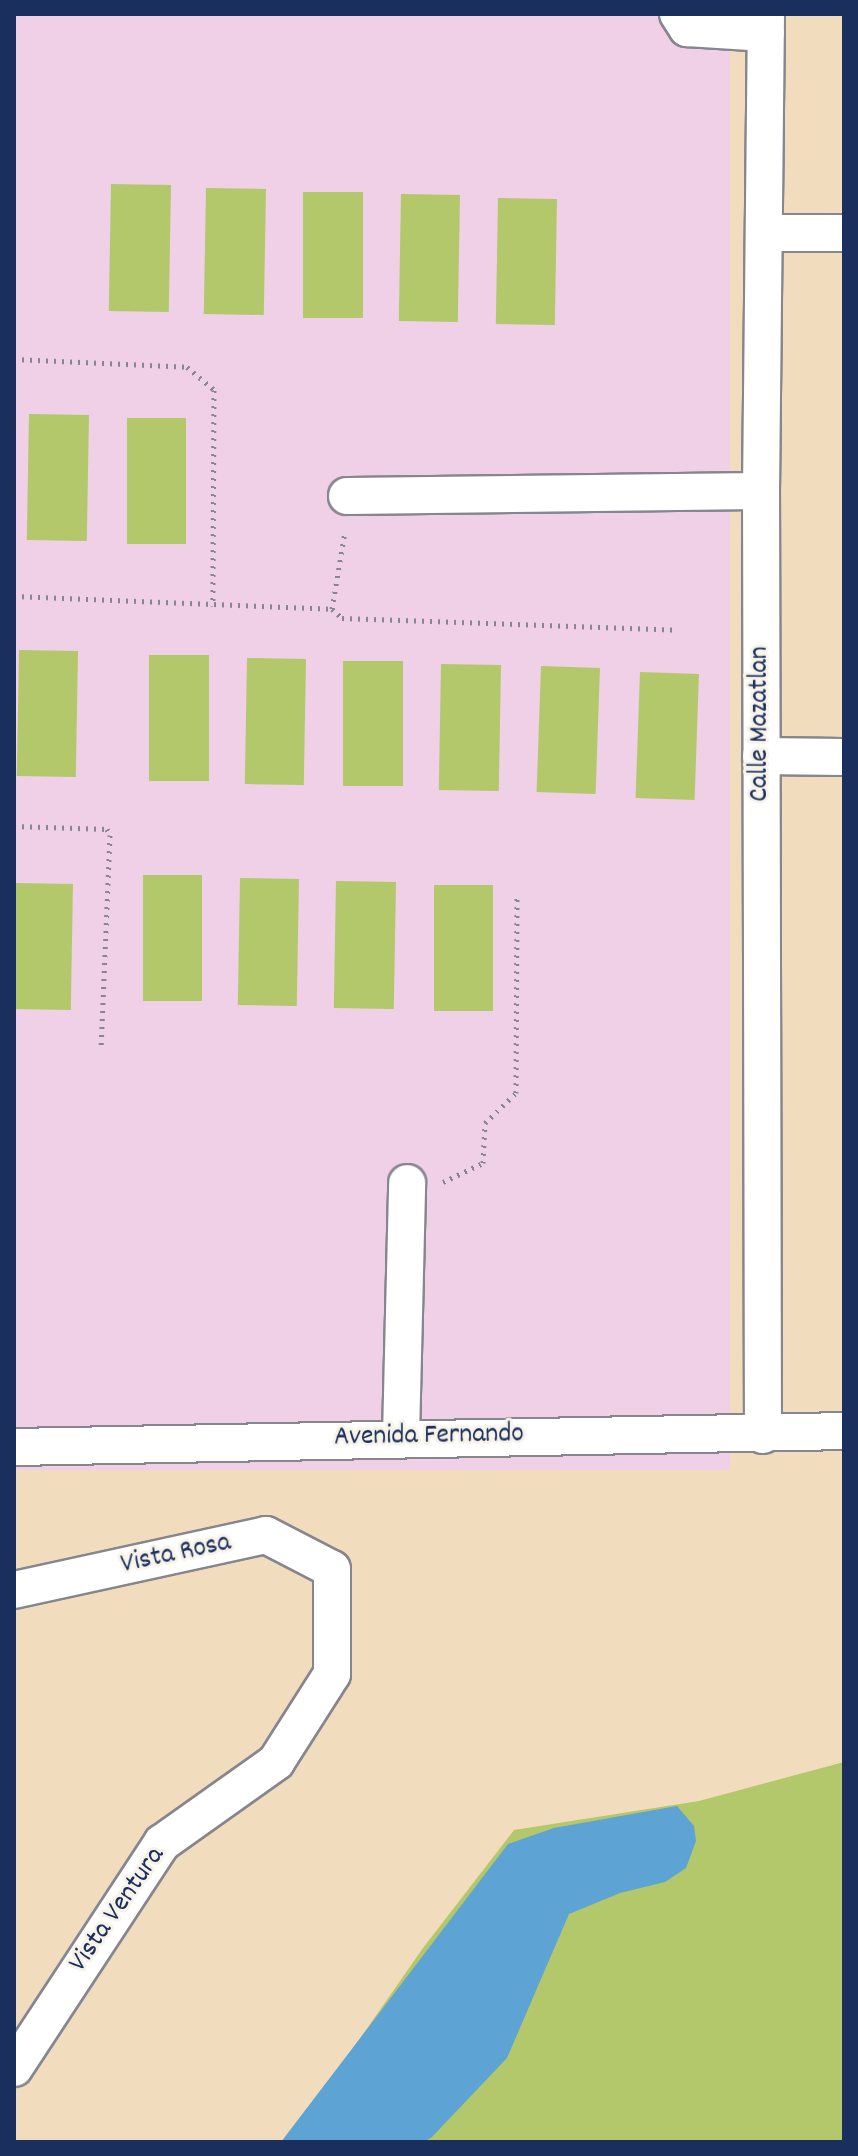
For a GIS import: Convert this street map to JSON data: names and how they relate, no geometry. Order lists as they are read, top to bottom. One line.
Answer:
{"streets":{"street":["Calle Mazatlan","Avenida Fernando","Vista Rosa","Vista Ventura"]},"crossings":[["Calle Mazatlan","Avenida Fernando"],["Vista Rosa","Vista Ventura"]]}
